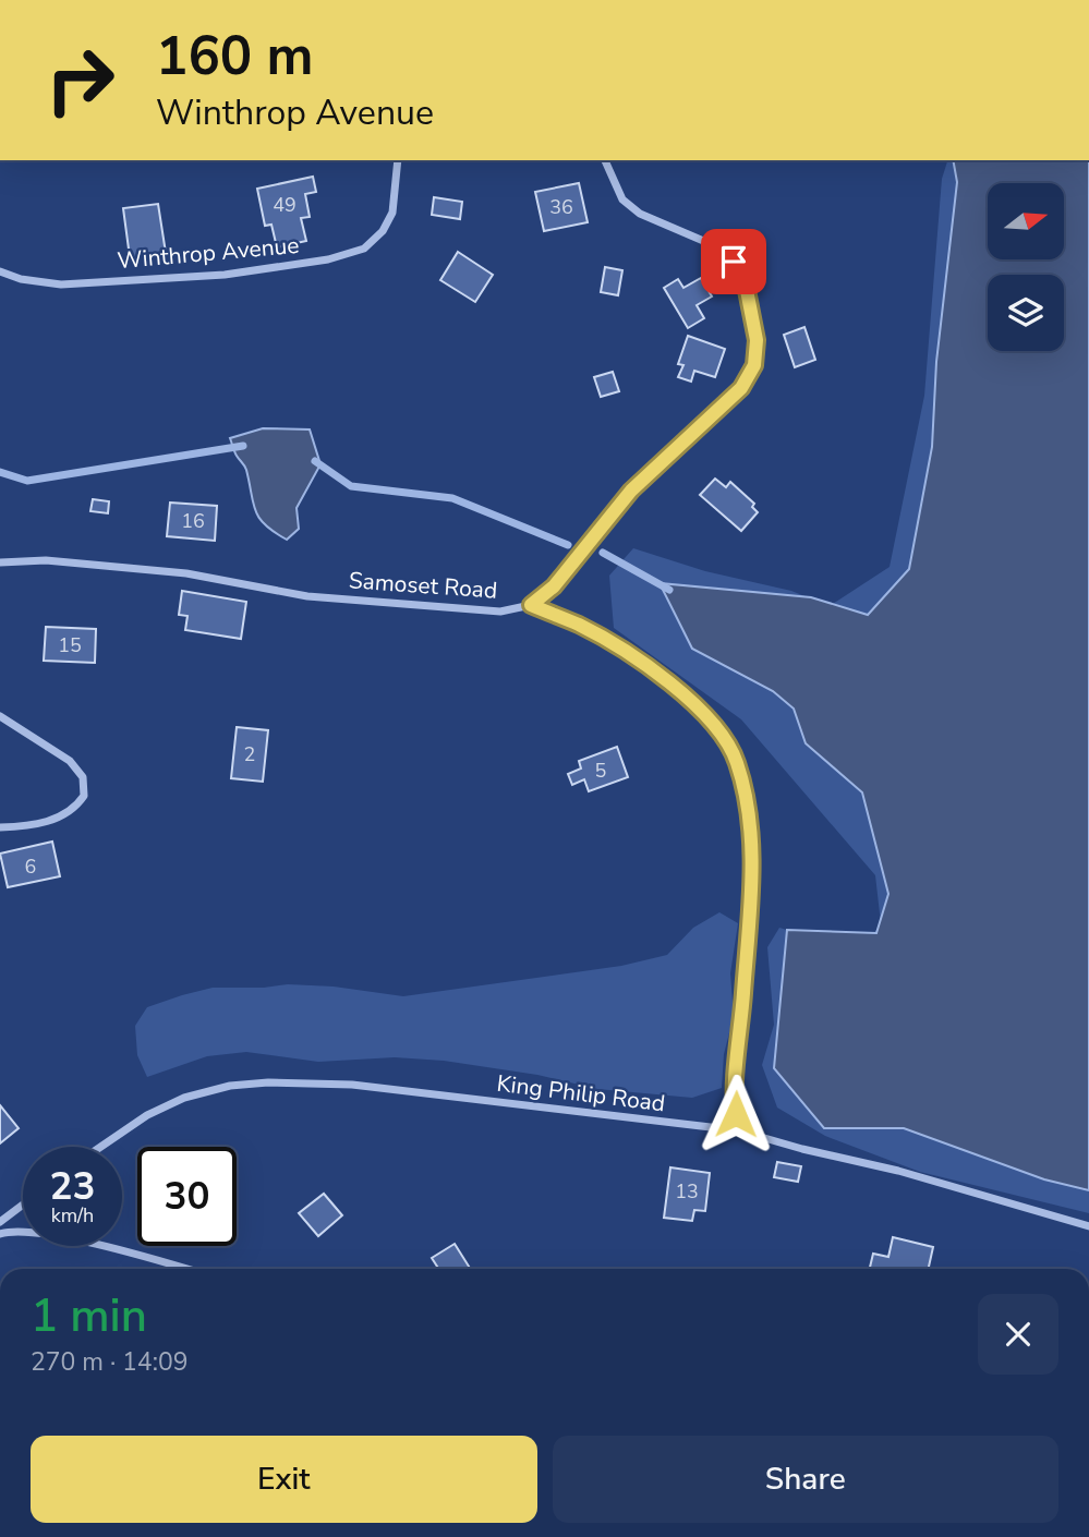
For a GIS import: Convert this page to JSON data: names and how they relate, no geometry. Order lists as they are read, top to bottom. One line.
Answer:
{"streets":{"street":["Winthrop Avenue","Samoset Road","King Philip Road"]},"crossings":[["Samoset Road","King Philip Road"]],"house_numbers":["49","36","16","15","2","5","6","13"],"north":"right","page":{"turn":["160 m","Winthrop Avenue"],"speed":"23 km/h","limit":"30","heading":["1 min","270 m · 14:09"],"buttons":["Exit","Share"]}}
